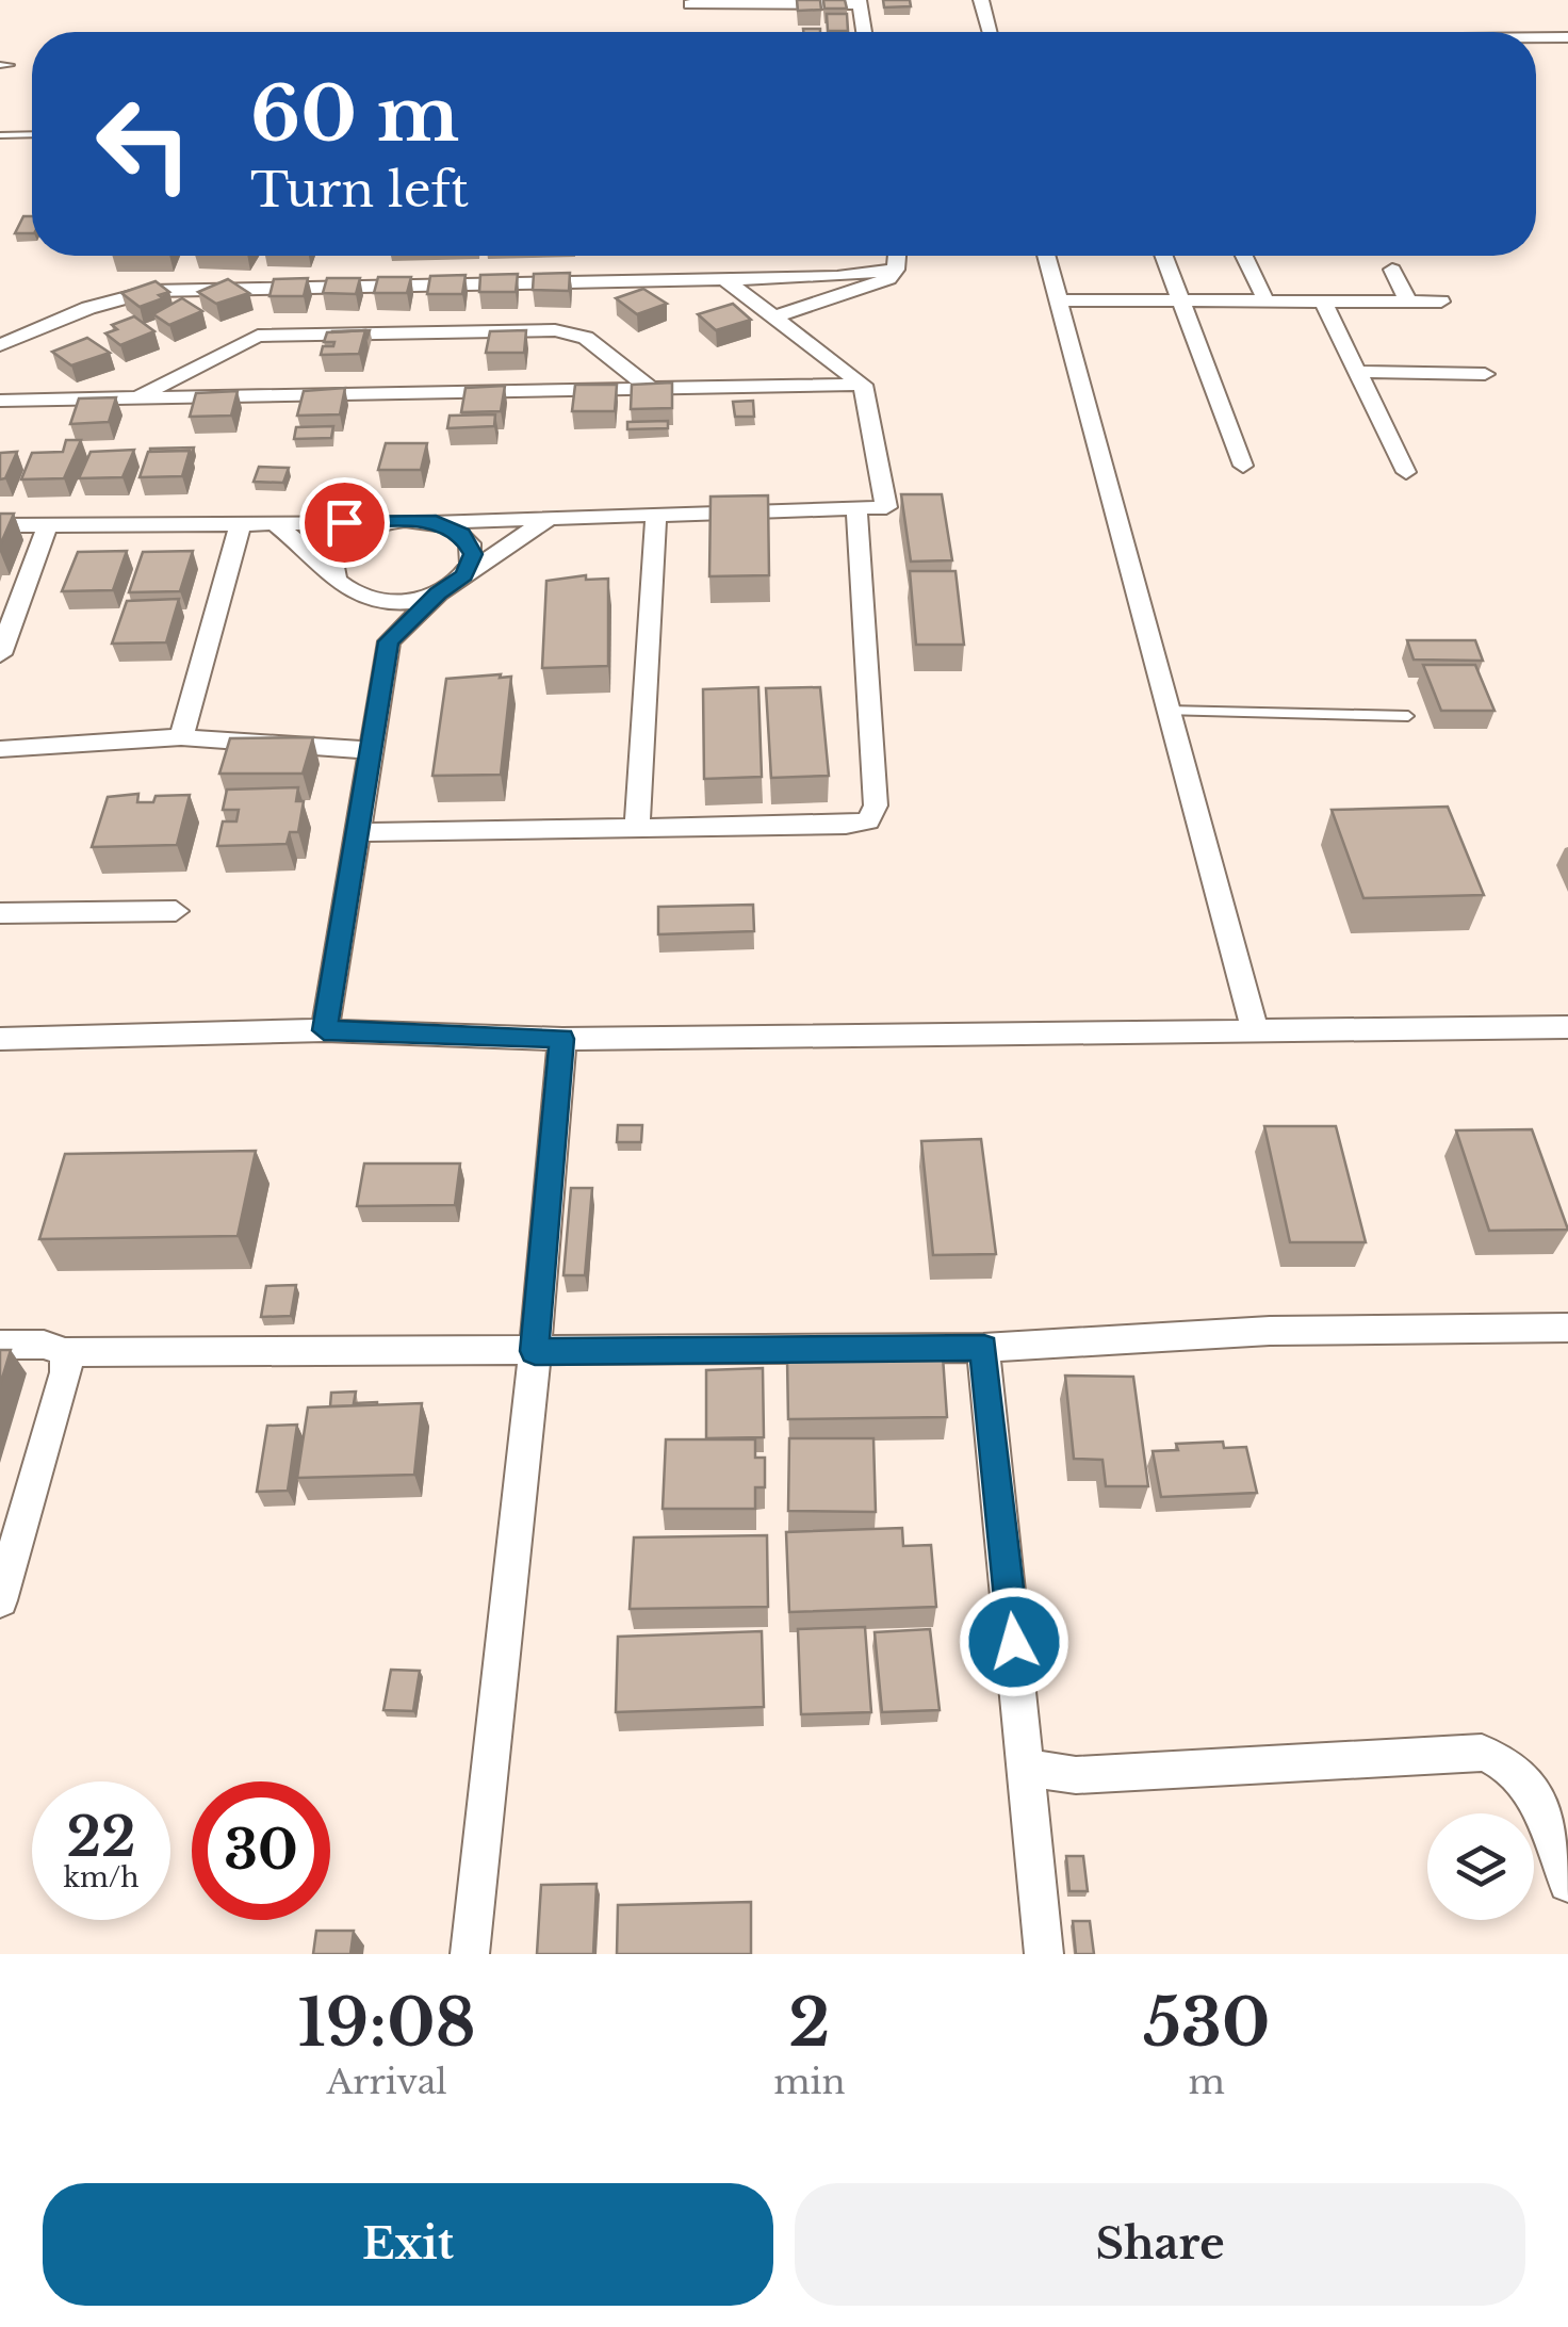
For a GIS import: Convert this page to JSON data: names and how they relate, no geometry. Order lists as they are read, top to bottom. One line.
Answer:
{"page":{"turn":["60 m","Turn left"],"speed":"22 km/h","limit":"30","eta":["19:08","Arrival","2","min","530","m"],"buttons":["Exit","Share"]}}
